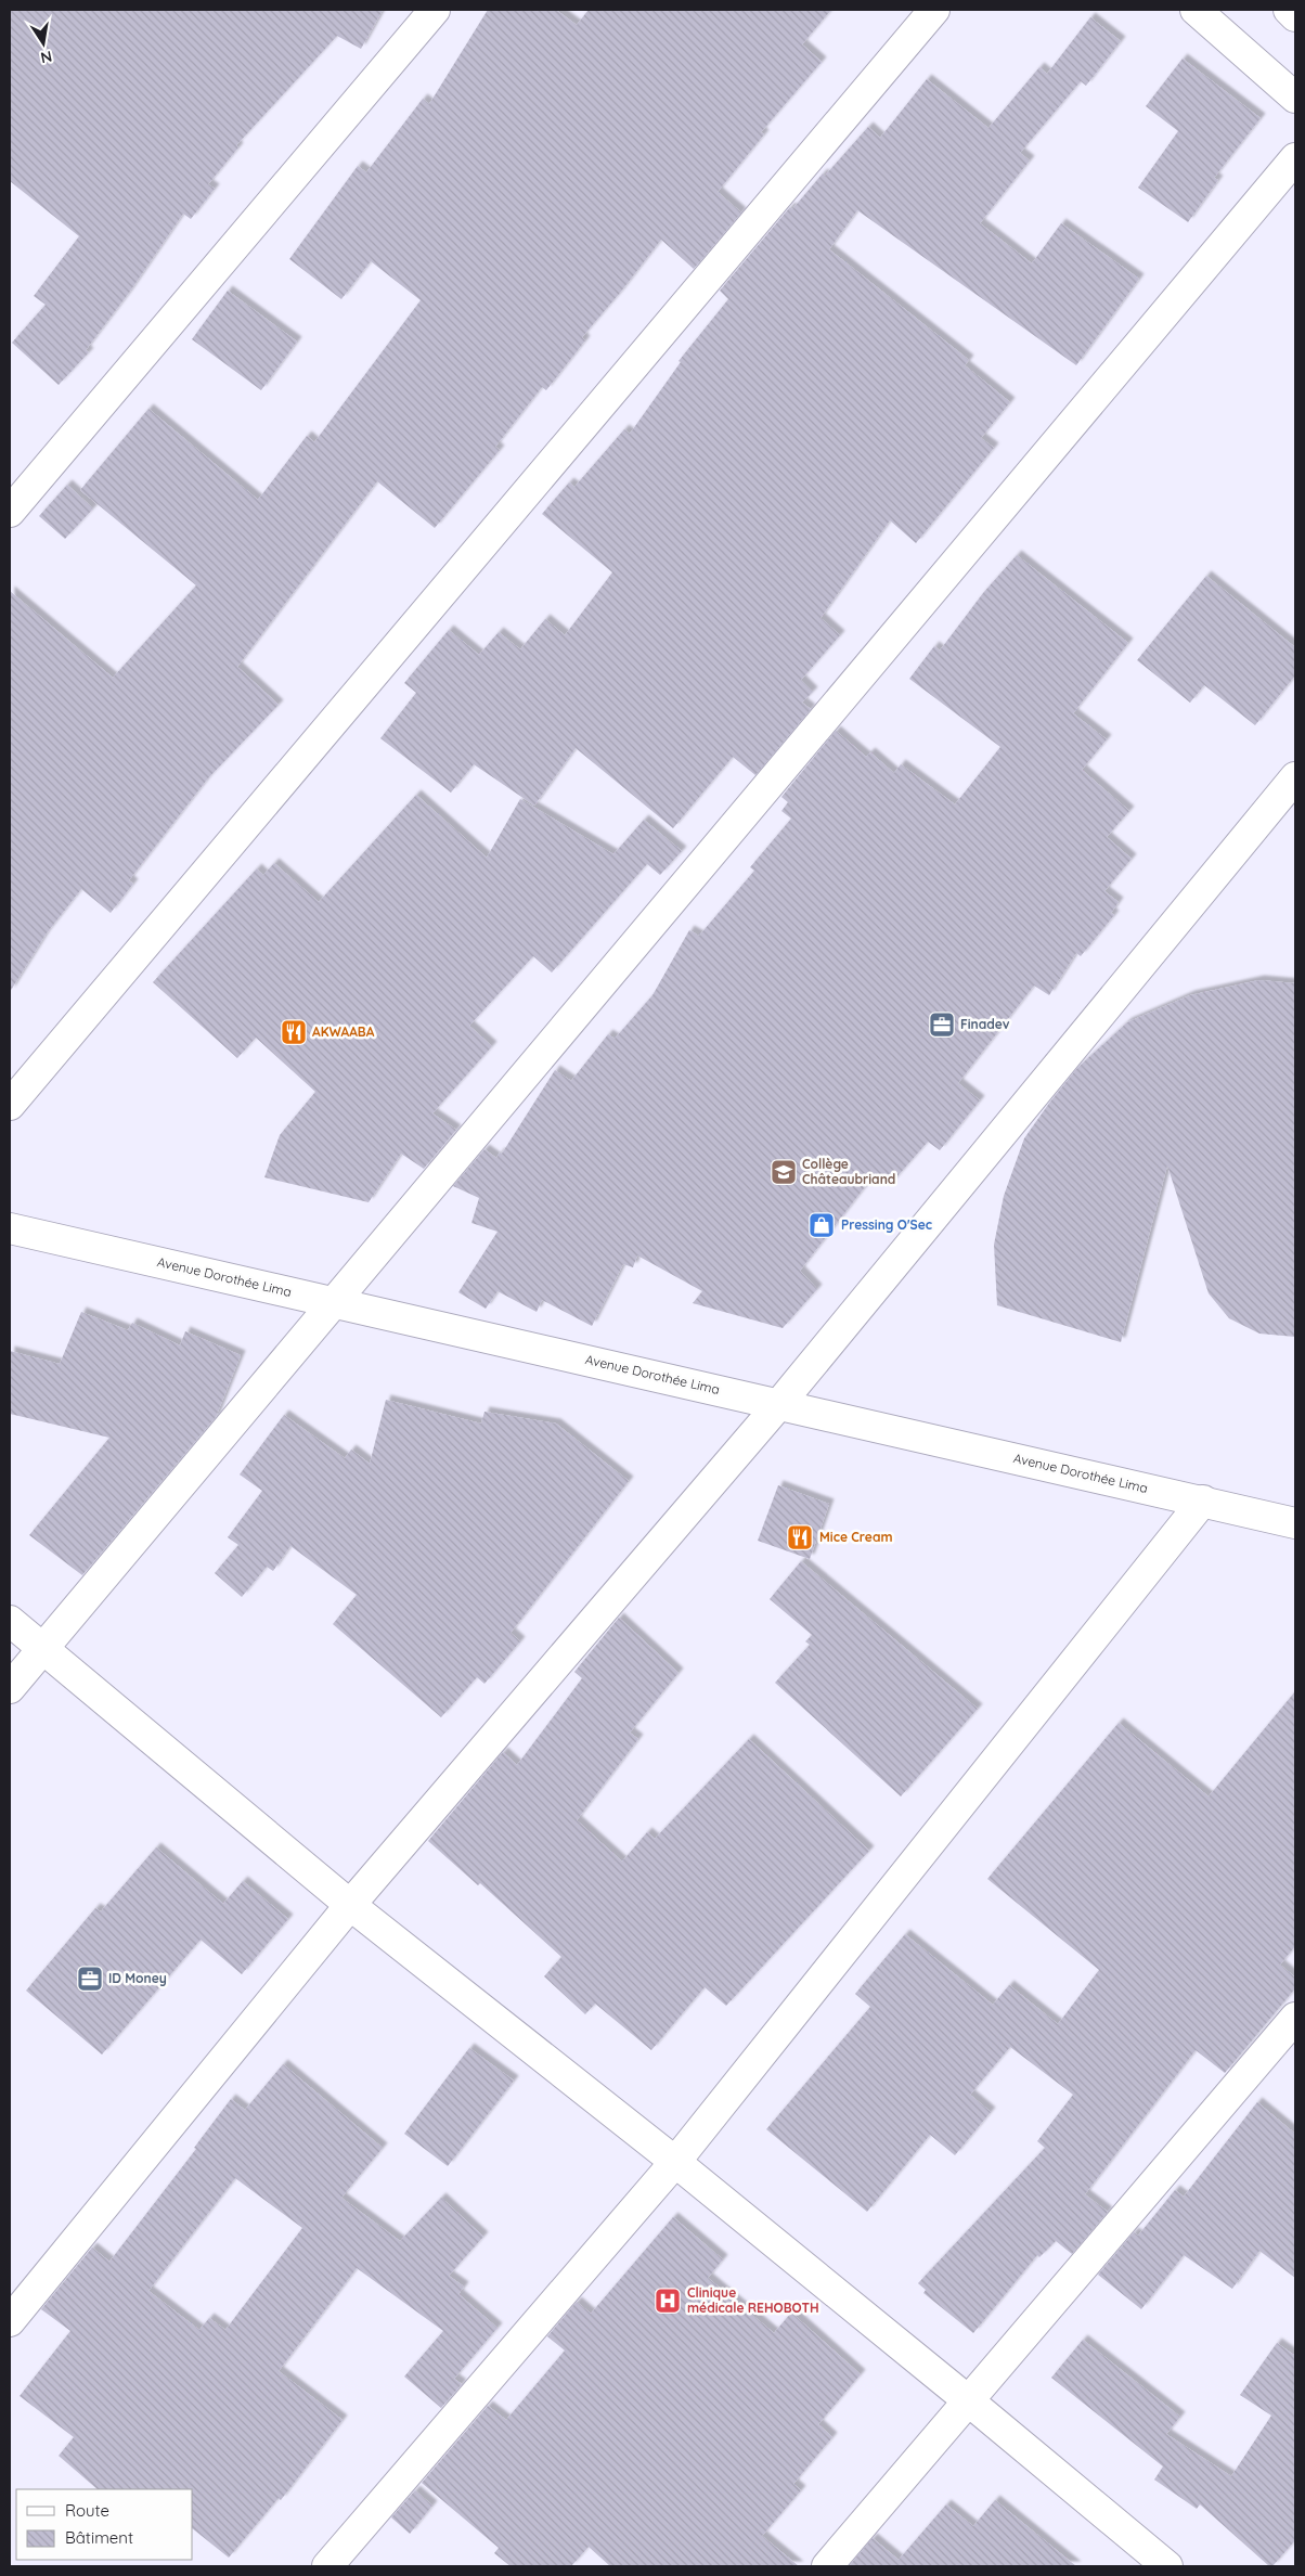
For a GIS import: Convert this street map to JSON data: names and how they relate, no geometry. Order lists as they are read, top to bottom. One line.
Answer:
{"streets":{"street":["Avenue Dorothée Lima"]},"places":{"office":["Finadev","ID Money"],"restaurant":["AKWAABA","Mice Cream"],"school or university":["Collège Châteaubriand"],"shop":["Pressing O'Sec"],"hospital":["Clinique médicale REHOBOTH"]},"legend":["Route","Bâtiment"],"north":"bottom"}
